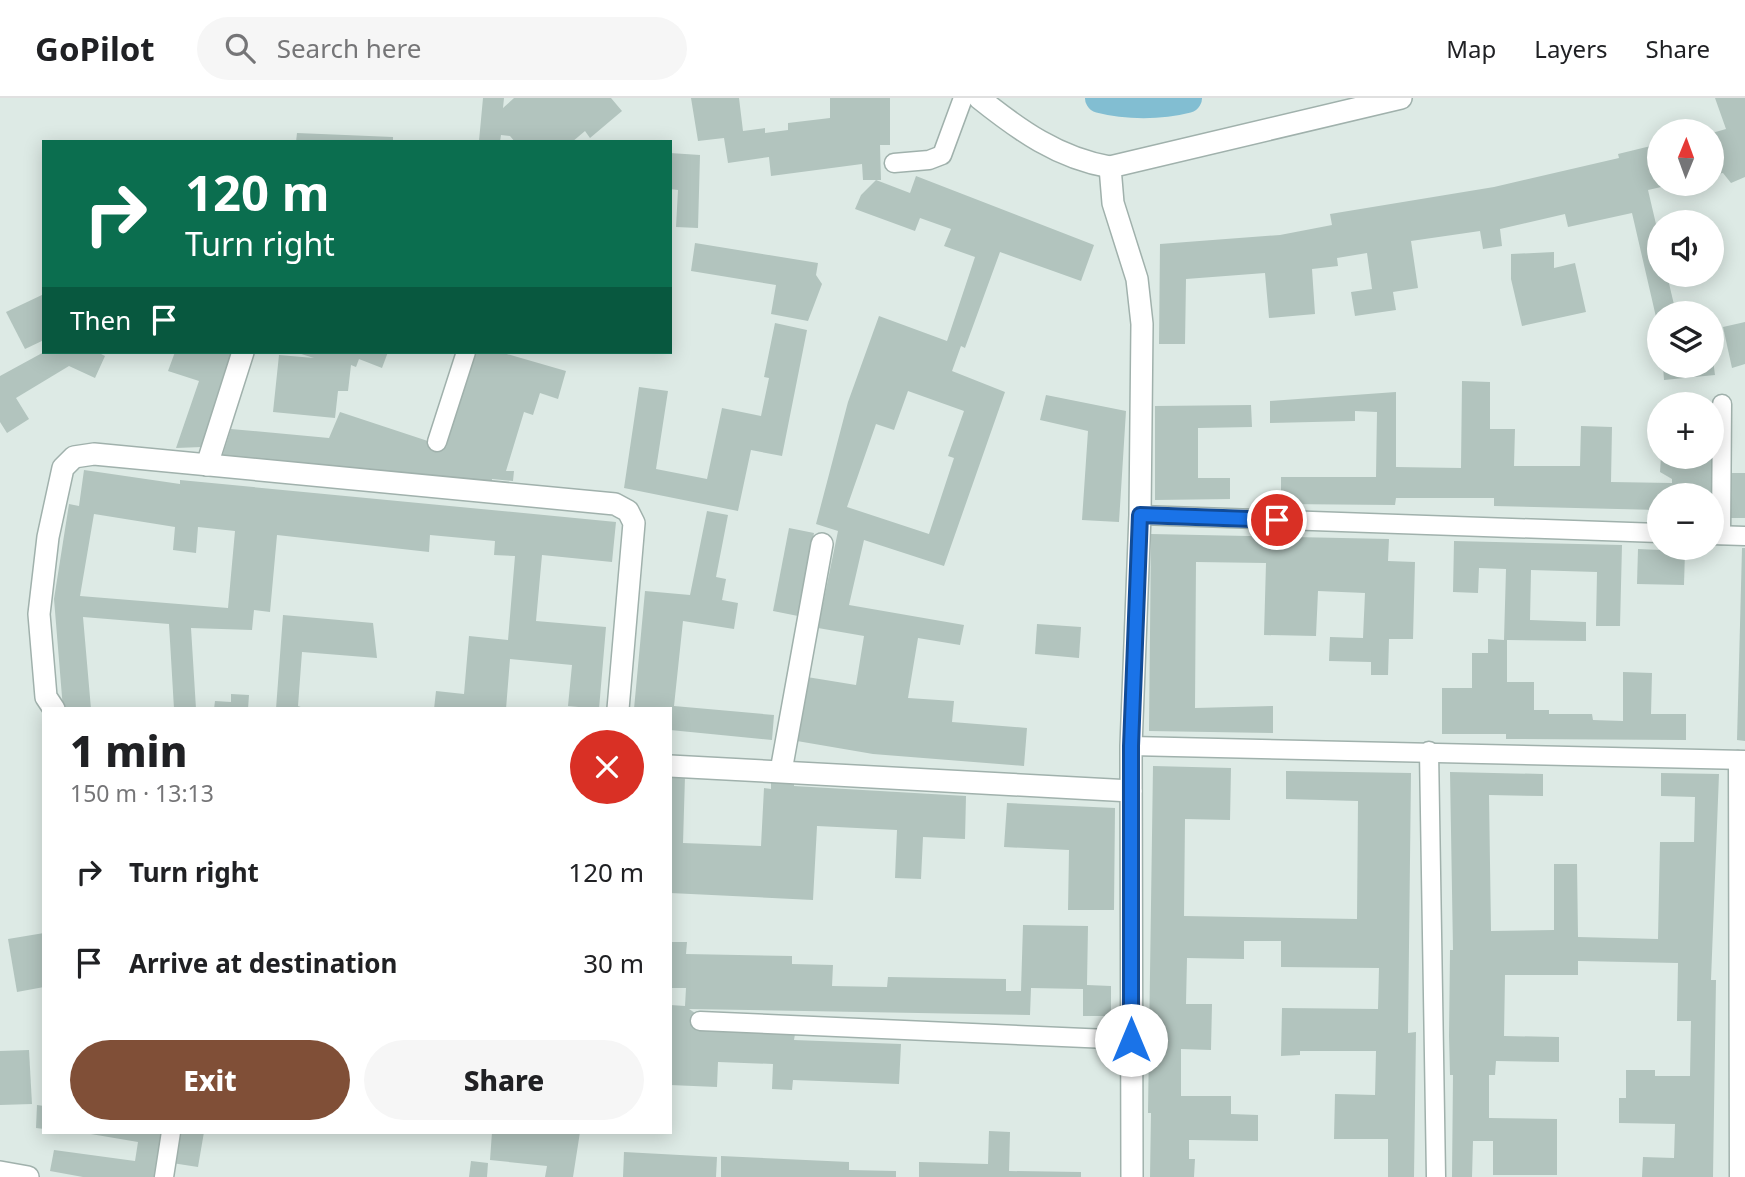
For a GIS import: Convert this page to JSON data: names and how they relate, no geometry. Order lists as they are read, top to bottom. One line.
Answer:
{"north":"top","page":{"header":"GoPilot","search":"Search here","nav":["Map","Layers","Share"],"map_buttons":["+","−"],"turn":["120 m","Turn right"],"then":"Then","heading":["1 min","150 m · 13:13"],"list":[{"name":"Turn right","value":"120 m"},{"name":"Arrive at destination","value":"30 m"}],"buttons":["Exit","Share"]}}
